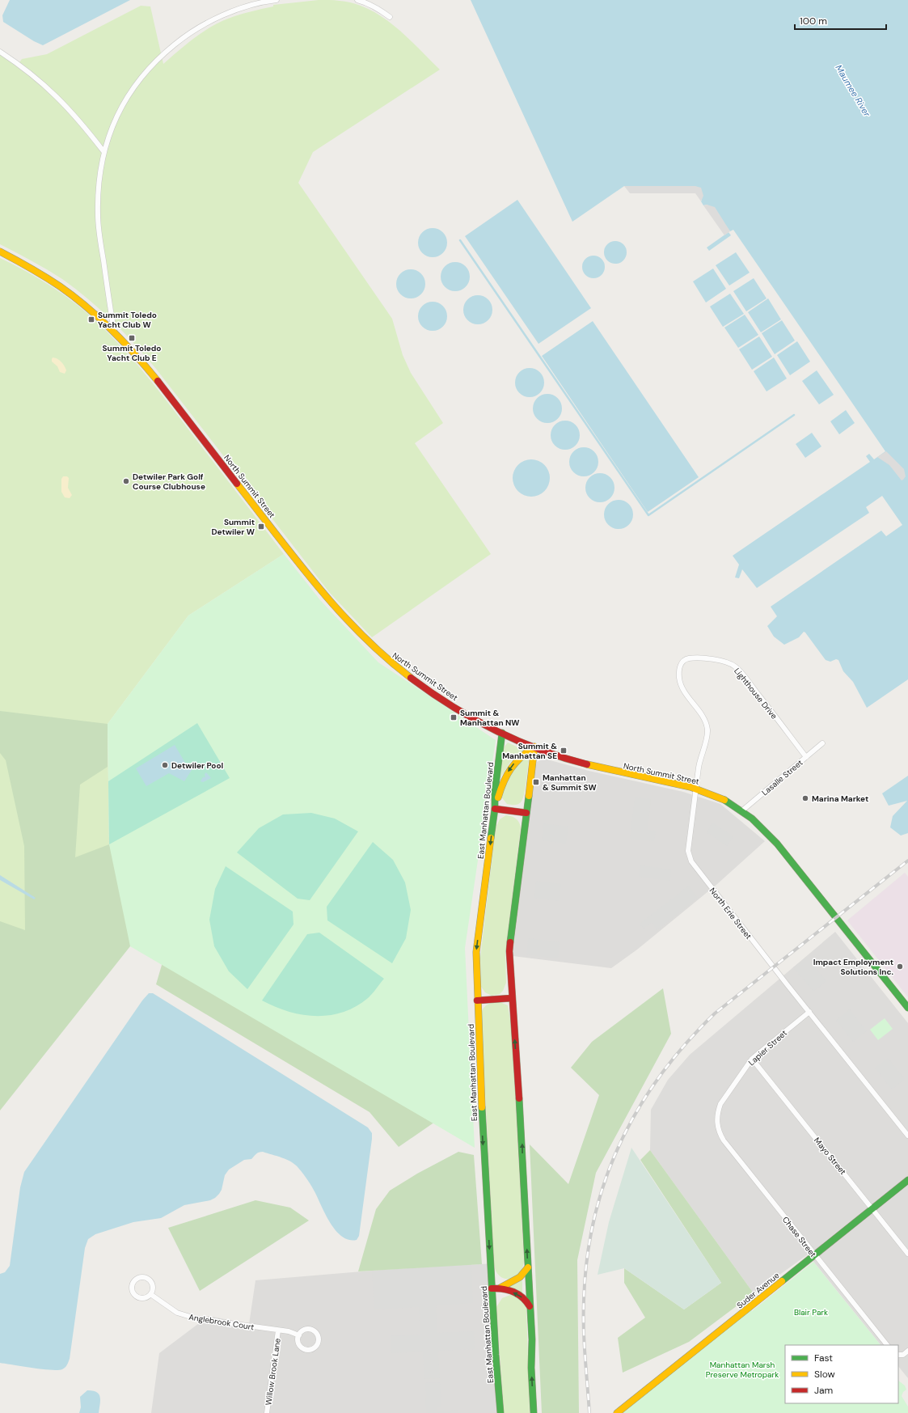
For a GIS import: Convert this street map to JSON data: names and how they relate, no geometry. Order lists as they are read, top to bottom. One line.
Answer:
{"streets":{"street":["North Summit Street","Lighthouse Drive","Lasalle Street","East Manhattan Boulevard","North Erie Street","Lapier Street","Mayo Street","Chase Street","Suder Avenue","Anglebrook Court","Willow Brook Lane"]},"crossings":[["North Summit Street","Lasalle Street"],["North Summit Street","East Manhattan Boulevard"],["North Summit Street","North Erie Street"],["Lighthouse Drive","Lasalle Street"],["Lighthouse Drive","North Erie Street"],["North Erie Street","Lapier Street"],["Lapier Street","Mayo Street"],["Lapier Street","Chase Street"],["Mayo Street","Suder Avenue"],["Chase Street","Suder Avenue"],["Anglebrook Court","Willow Brook Lane"]],"water":["Maumee River"],"parks":["Blair Park","Manhattan Marsh Preserve Metropark"],"places":{"transit":["Summit Toledo Yacht Club W","Summit Toledo Yacht Club E","Summit Detwiler W","Summit & Manhattan NW","Summit & Manhattan SE","Manhattan & Summit SW"],"other":["Detwiler Park Golf Course Clubhouse","Detwiler Pool","Marina Market","Impact Employment Solutions Inc."]},"legend":["Fast","Slow","Jam"],"scale_bar":"100 m"}
